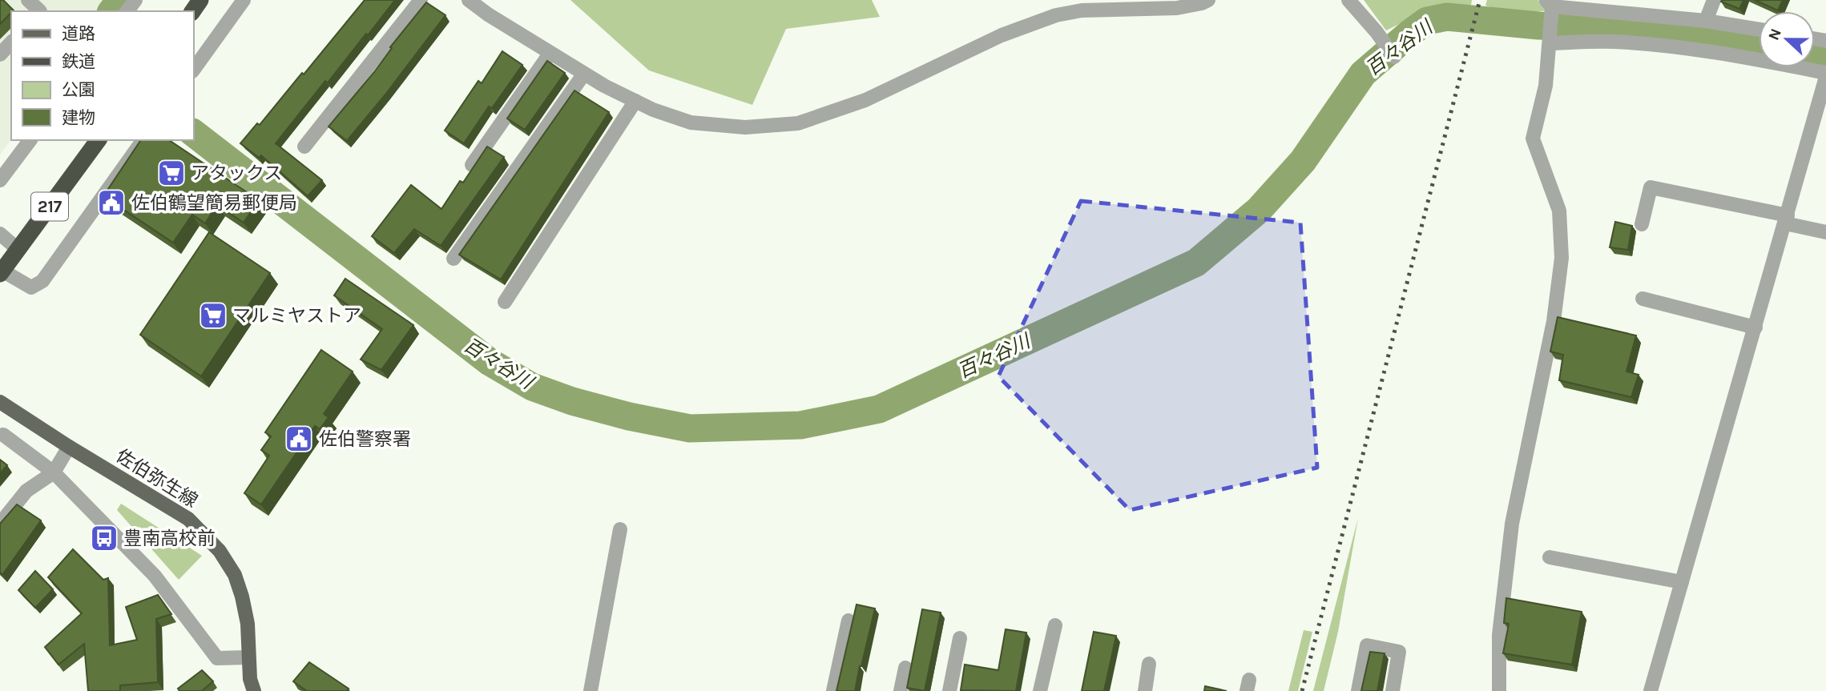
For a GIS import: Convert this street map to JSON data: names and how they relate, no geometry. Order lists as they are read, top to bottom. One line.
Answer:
{"streets":{"highway":["217"],"main road":["佐伯弥生線"]},"water":["百々谷川"],"places":{"supermarket":["アタックス","マルミヤストア"],"public building":["佐伯鶴望簡易郵便局","佐伯警察署"],"bus stop":["豊南高校前"]},"legend":["道路","鉄道","公園","建物"],"north":"left"}
